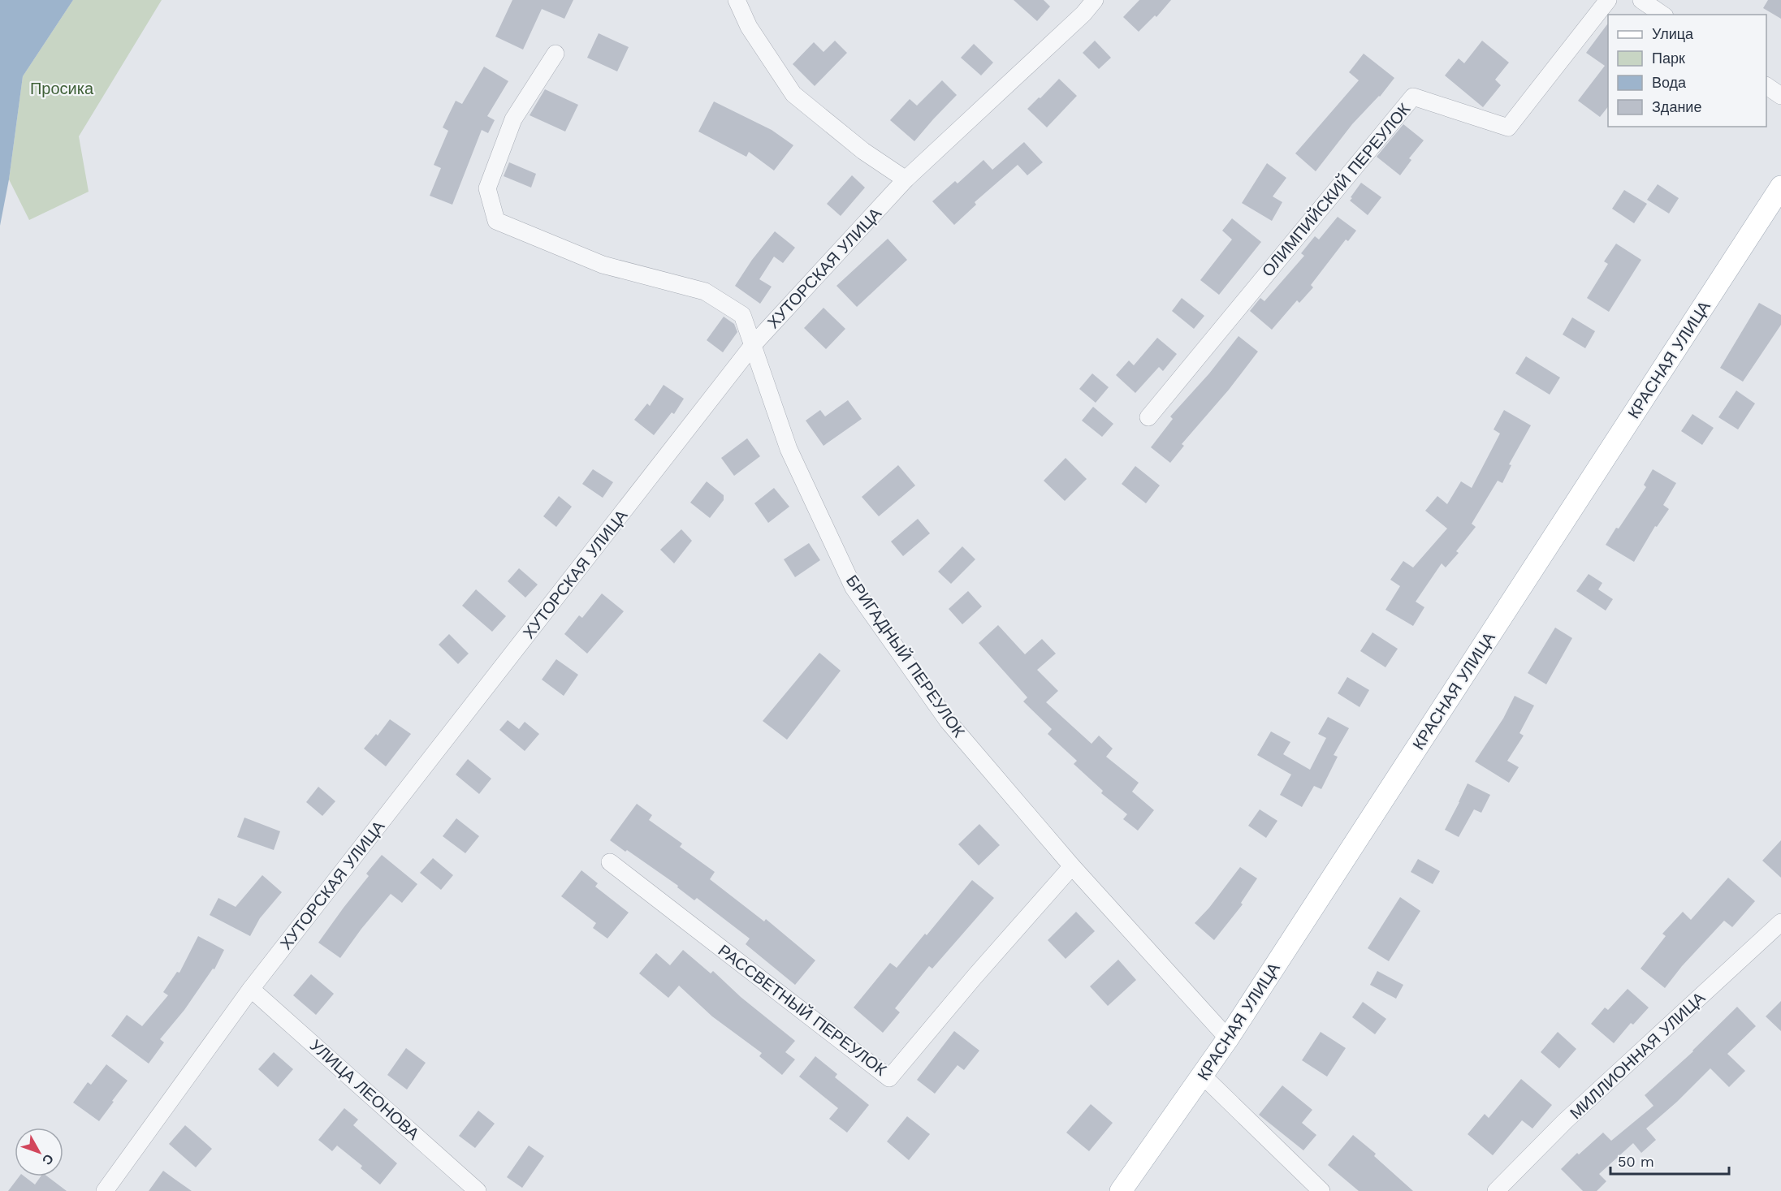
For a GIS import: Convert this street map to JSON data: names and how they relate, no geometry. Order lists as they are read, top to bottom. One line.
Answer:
{"streets":{"main road":["КРАСНАЯ УЛИЦА"],"street":["ОЛИМПИЙСКИЙ ПЕРЕУЛОК","ХУТОРСКАЯ УЛИЦА","БРИГАДНЫЙ ПЕРЕУЛОК","РАССВЕТНЫЙ ПЕРЕУЛОК","МИЛЛИОННАЯ УЛИЦА","УЛИЦА ЛЕОНОВА"]},"crossings":[["ХУТОРСКАЯ УЛИЦА","БРИГАДНЫЙ ПЕРЕУЛОК"],["ХУТОРСКАЯ УЛИЦА","УЛИЦА ЛЕОНОВА"],["КРАСНАЯ УЛИЦА","БРИГАДНЫЙ ПЕРЕУЛОК"],["БРИГАДНЫЙ ПЕРЕУЛОК","РАССВЕТНЫЙ ПЕРЕУЛОК"]],"parks":["Просика"],"legend":["Улица","Парк","Вода","Здание"],"scale_bar":"50 m","north":"bottom right"}
